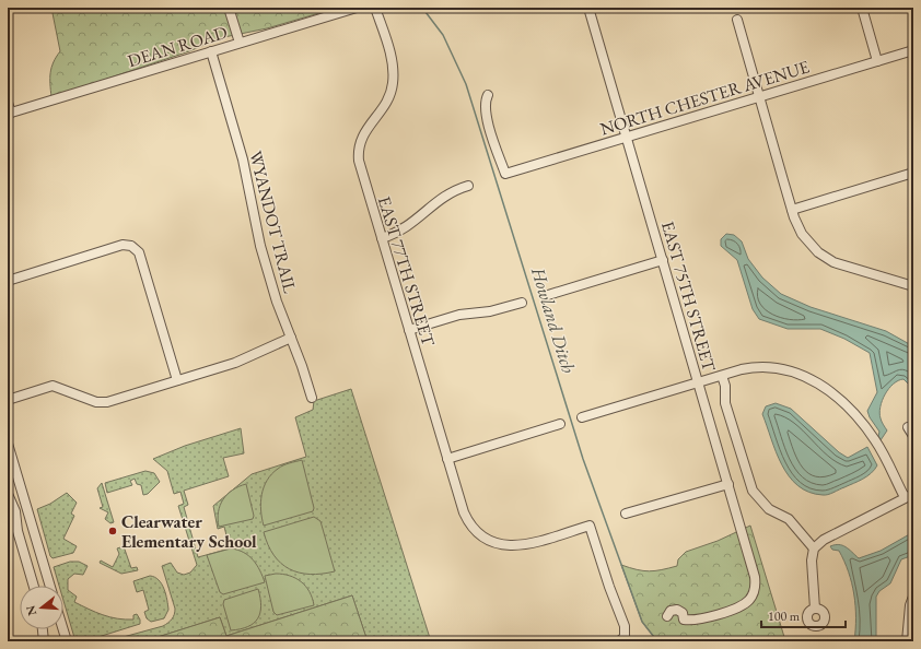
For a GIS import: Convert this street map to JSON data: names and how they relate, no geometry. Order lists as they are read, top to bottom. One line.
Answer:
{"streets":{"street":["DEAN ROAD","NORTH CHESTER AVENUE","WYANDOT TRAIL","EAST 77TH STREET","EAST 75TH STREET"]},"crossings":[["DEAN ROAD","WYANDOT TRAIL"],["NORTH CHESTER AVENUE","EAST 75TH STREET"]],"water":["Howland Ditch"],"places":["Clearwater Elementary School"],"scale_bar":"100 m","north":"left"}
